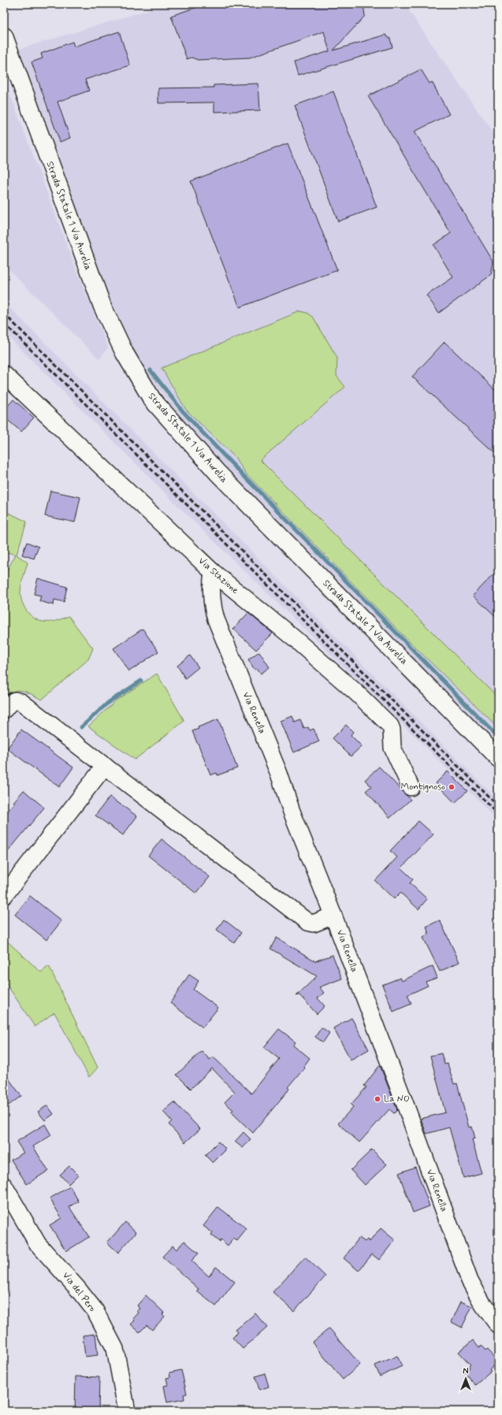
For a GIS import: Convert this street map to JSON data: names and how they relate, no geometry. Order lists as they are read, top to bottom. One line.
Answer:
{"streets":{"main road":["Strada Statale 1 Via Aurelia"],"street":["Via Stazione","Via Renella","Via del Pero"]},"crossings":[["Via Stazione","Via Renella"]],"places":["Montignoso","La NO"],"north":"top"}
